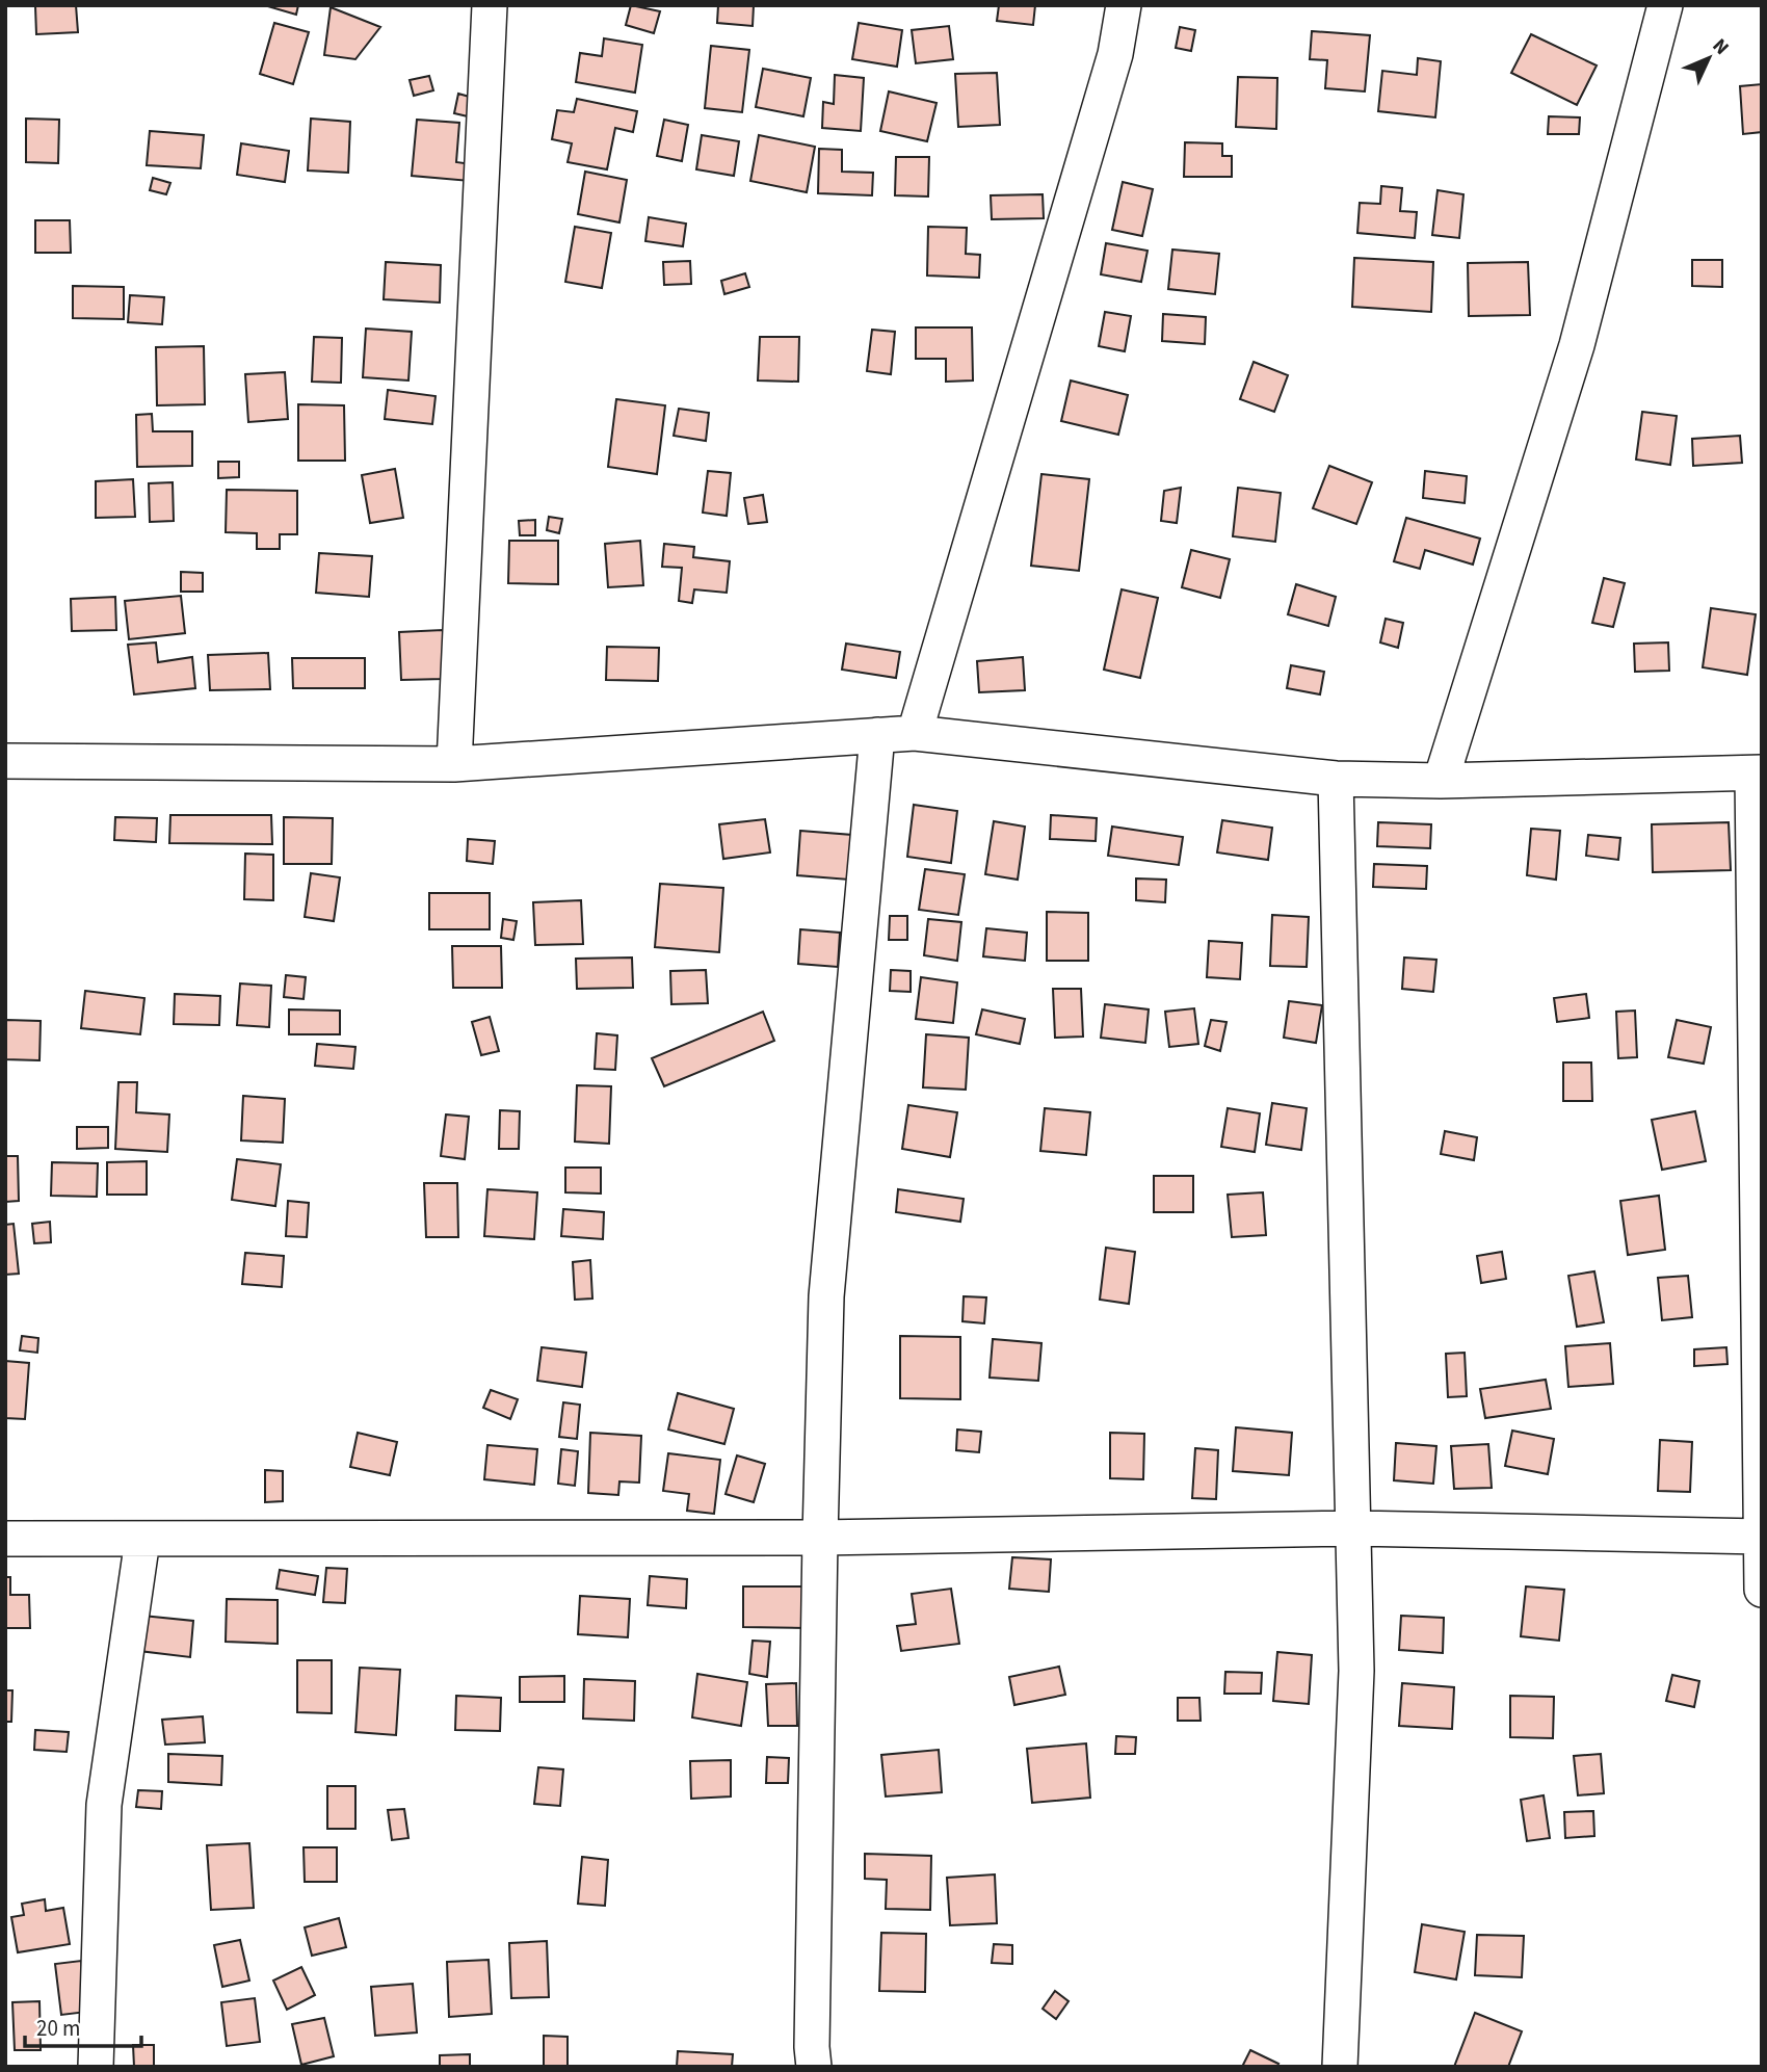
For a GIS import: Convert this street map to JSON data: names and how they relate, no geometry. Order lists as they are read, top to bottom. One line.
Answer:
{"scale_bar":"20 m","north":"top right"}
